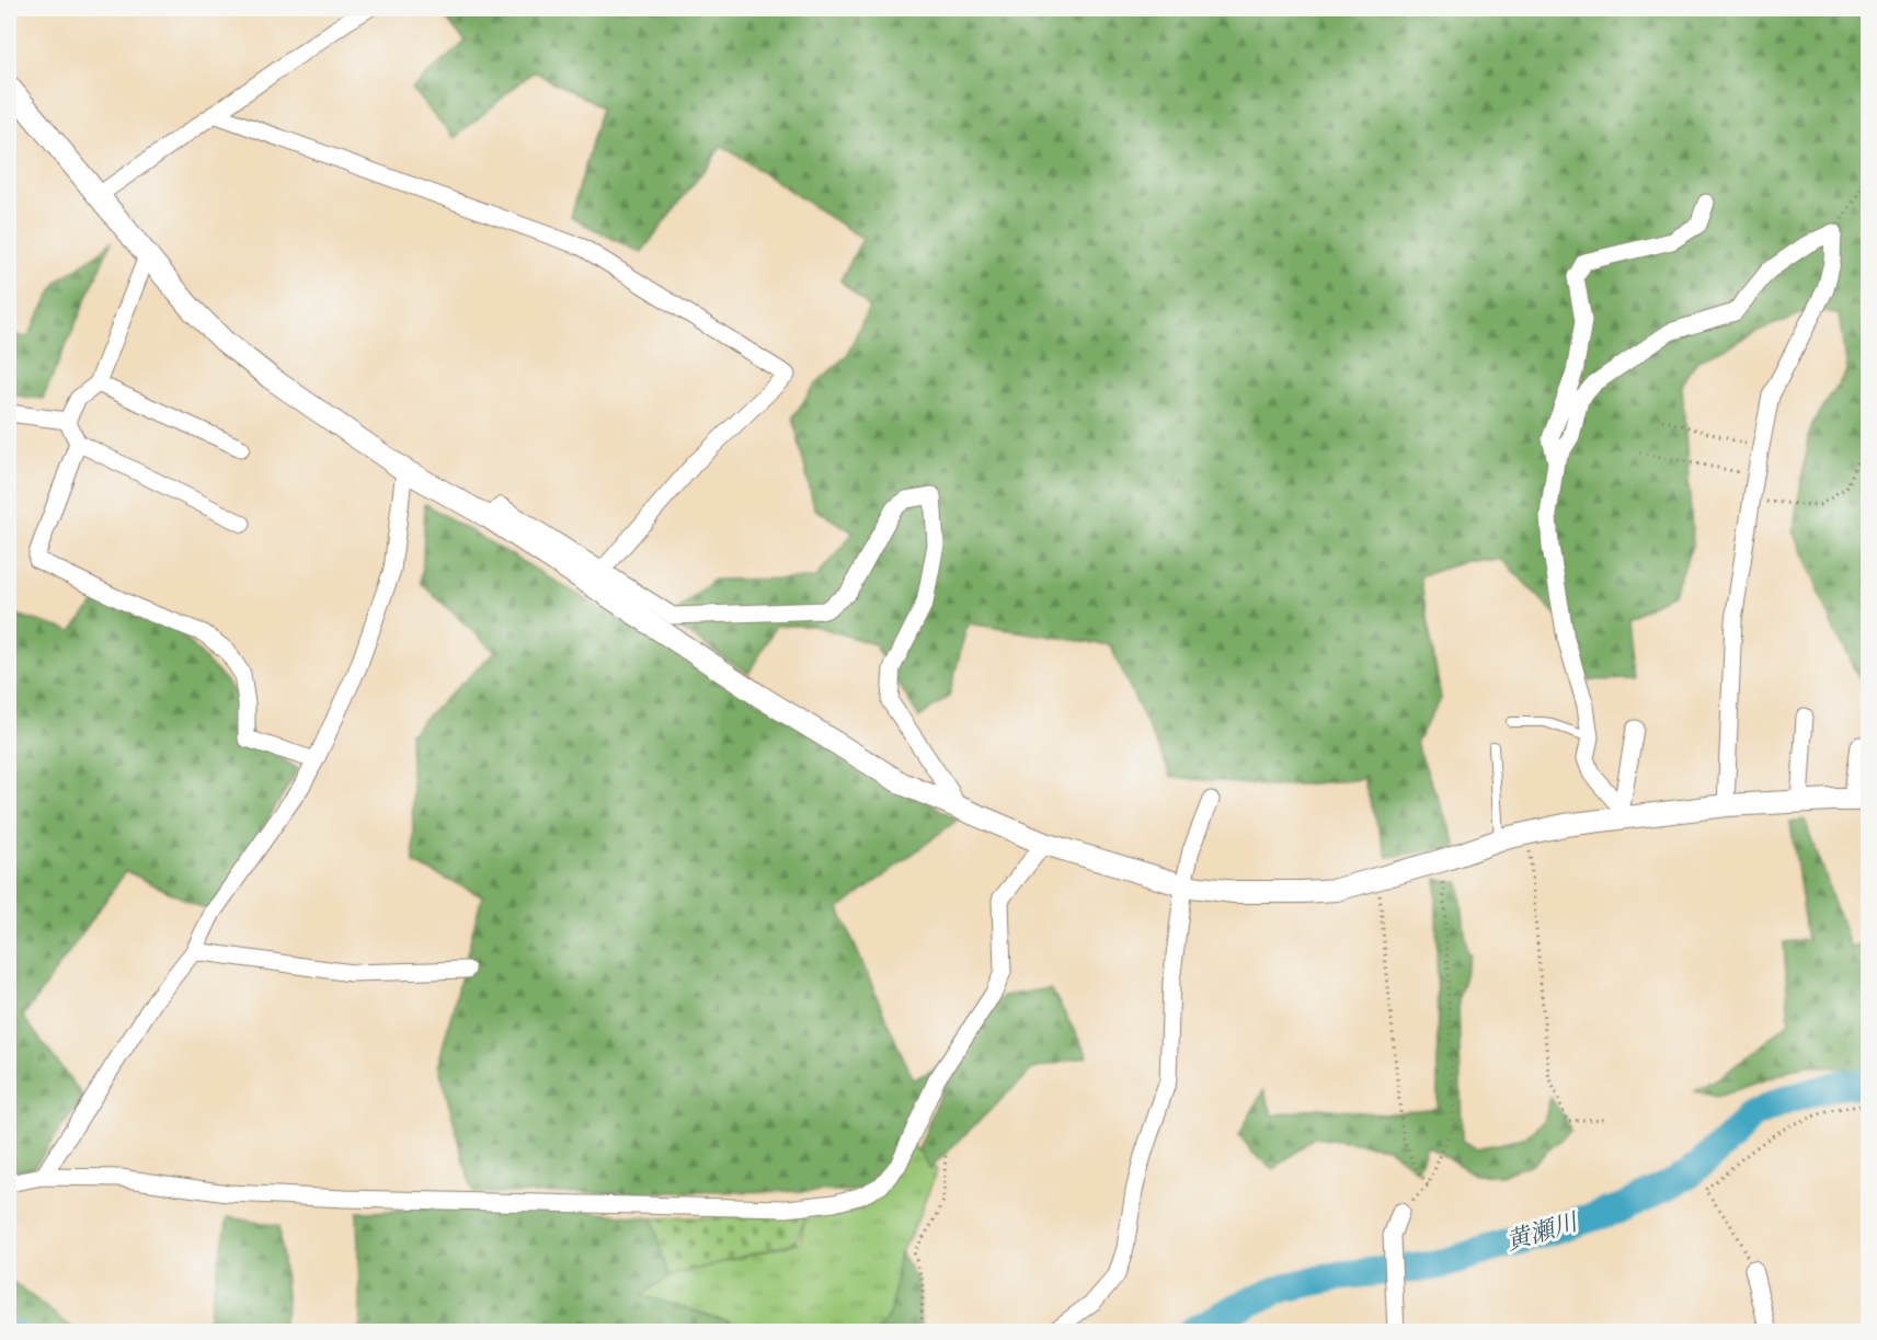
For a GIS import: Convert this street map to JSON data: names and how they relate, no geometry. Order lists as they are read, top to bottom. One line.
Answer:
{"water":["黄瀬川"]}
